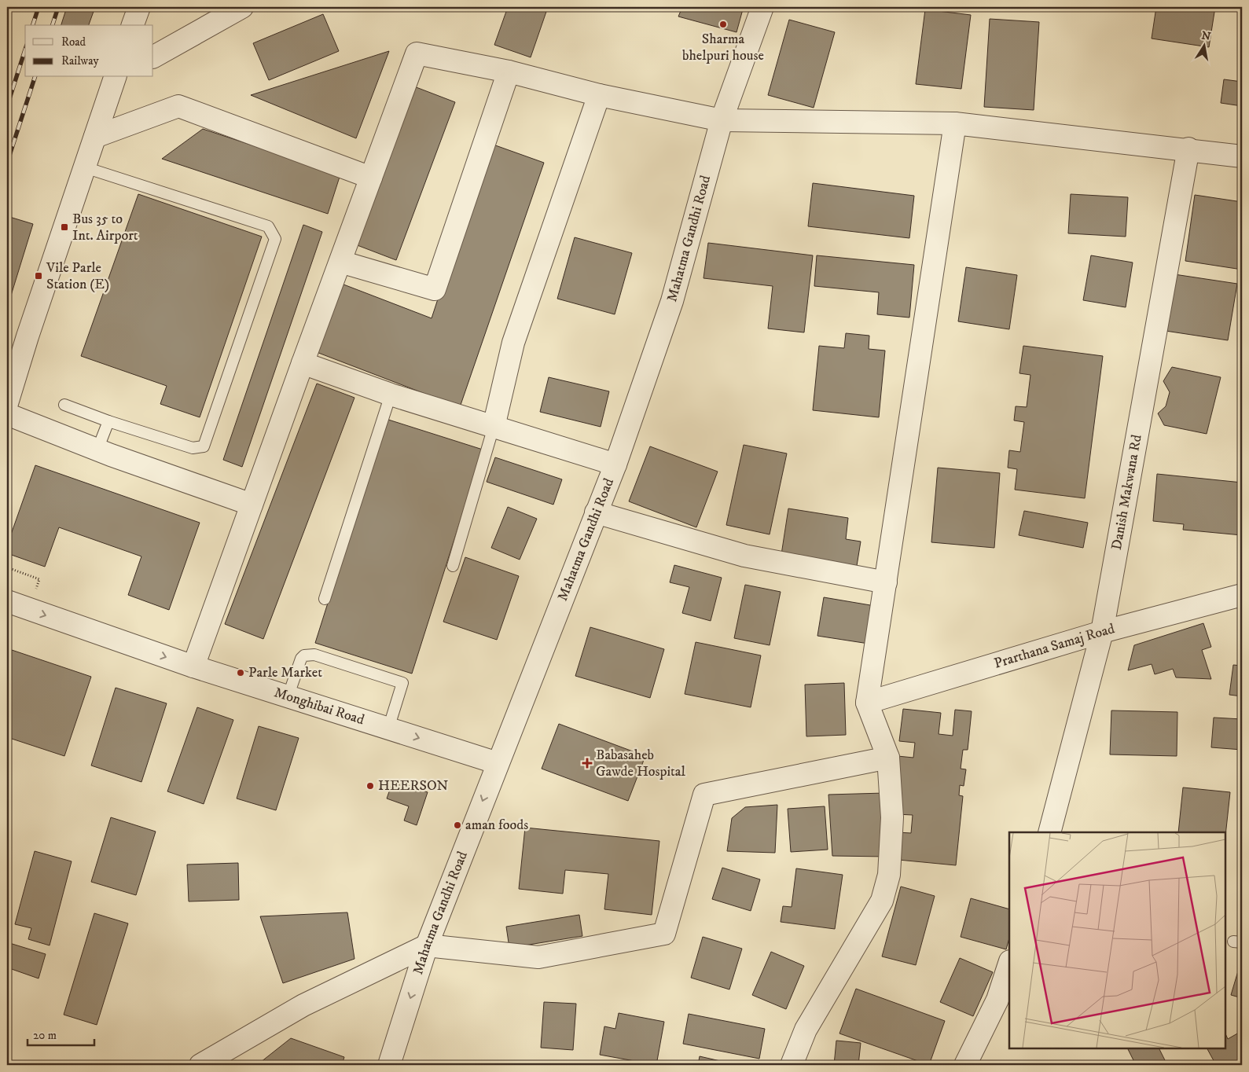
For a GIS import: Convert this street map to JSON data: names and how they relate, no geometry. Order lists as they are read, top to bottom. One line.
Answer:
{"streets":{"street":["Mahatma Gandhi Road","Danish Makwana Rd","Prarthana Samaj Road","Monghibai Road"]},"crossings":[["Mahatma Gandhi Road","Monghibai Road"],["Danish Makwana Rd","Prarthana Samaj Road"]],"places":{"other":["Sharma bhelpuri house","Parle Market","HEERSON","aman foods"],"transit":["Bus 35 to Int. Airport","Vile Parle Station (E)"],"health":["Babasaheb Gawde Hospital"]},"legend":["Road","Railway"],"scale_bar":"20 m","north":"top"}
